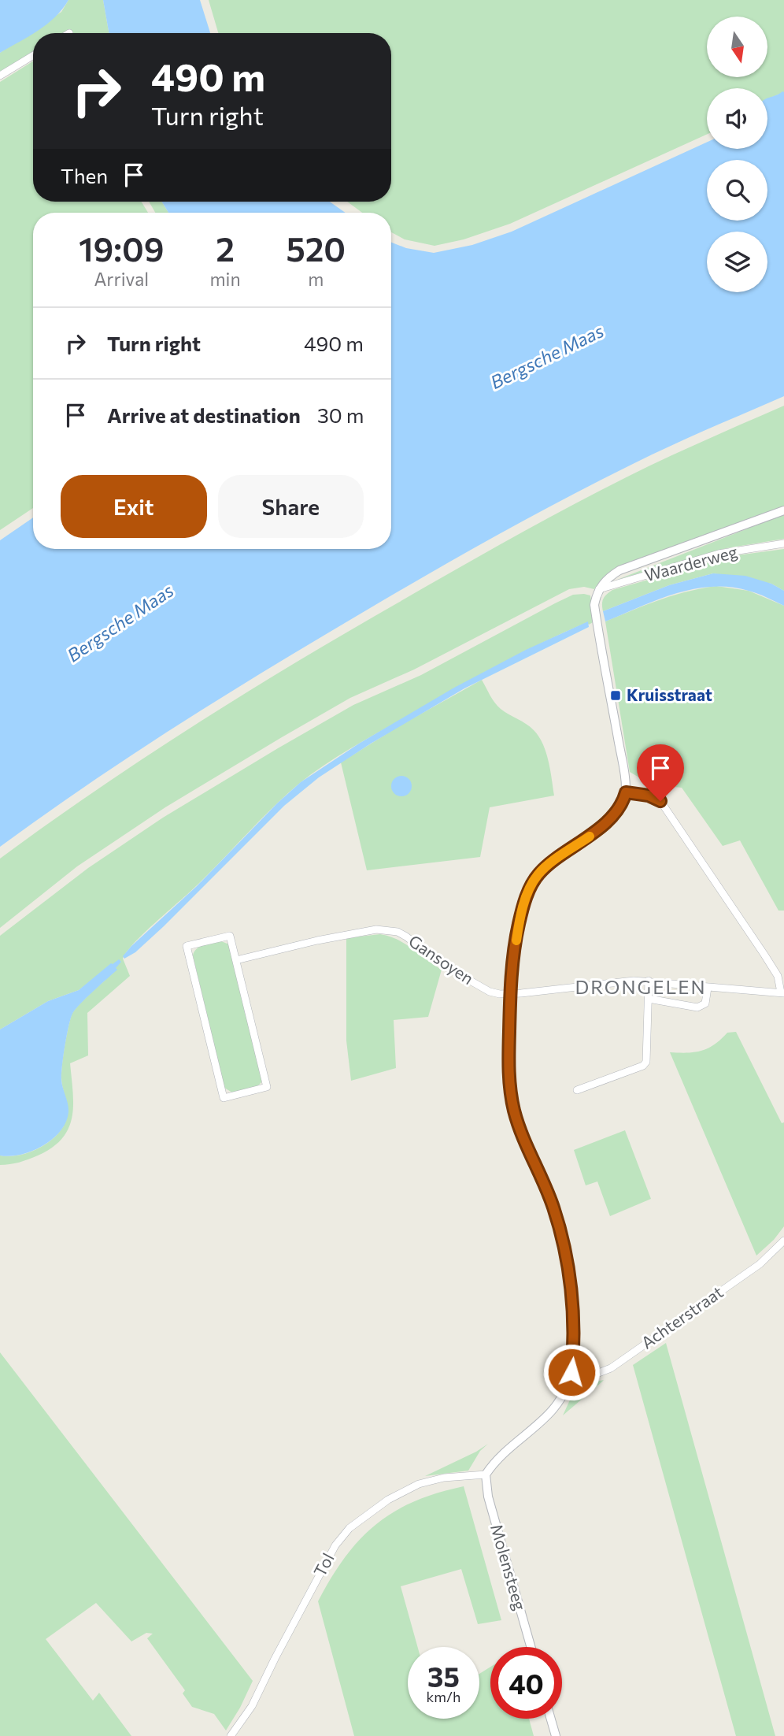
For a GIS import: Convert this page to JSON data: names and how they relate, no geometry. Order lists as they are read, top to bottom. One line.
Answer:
{"streets":{"street":["Waarderweg","Gansoyen","Achterstraat","Tol","Molensteeg"]},"crossings":[["Tol","Molensteeg"]],"districts":["DRONGELEN"],"water":["Bergsche Maas"],"places":{"transit":["Kruisstraat"]},"north":"bottom","page":{"turn":["490 m","Turn right"],"then":"Then","eta":["19:09","Arrival","2","min","520","m"],"list":[{"name":"Turn right","value":"490 m"},{"name":"Arrive at destination","value":"30 m"}],"buttons":["Exit","Share"],"speed":"35 km/h","limit":"40"}}
